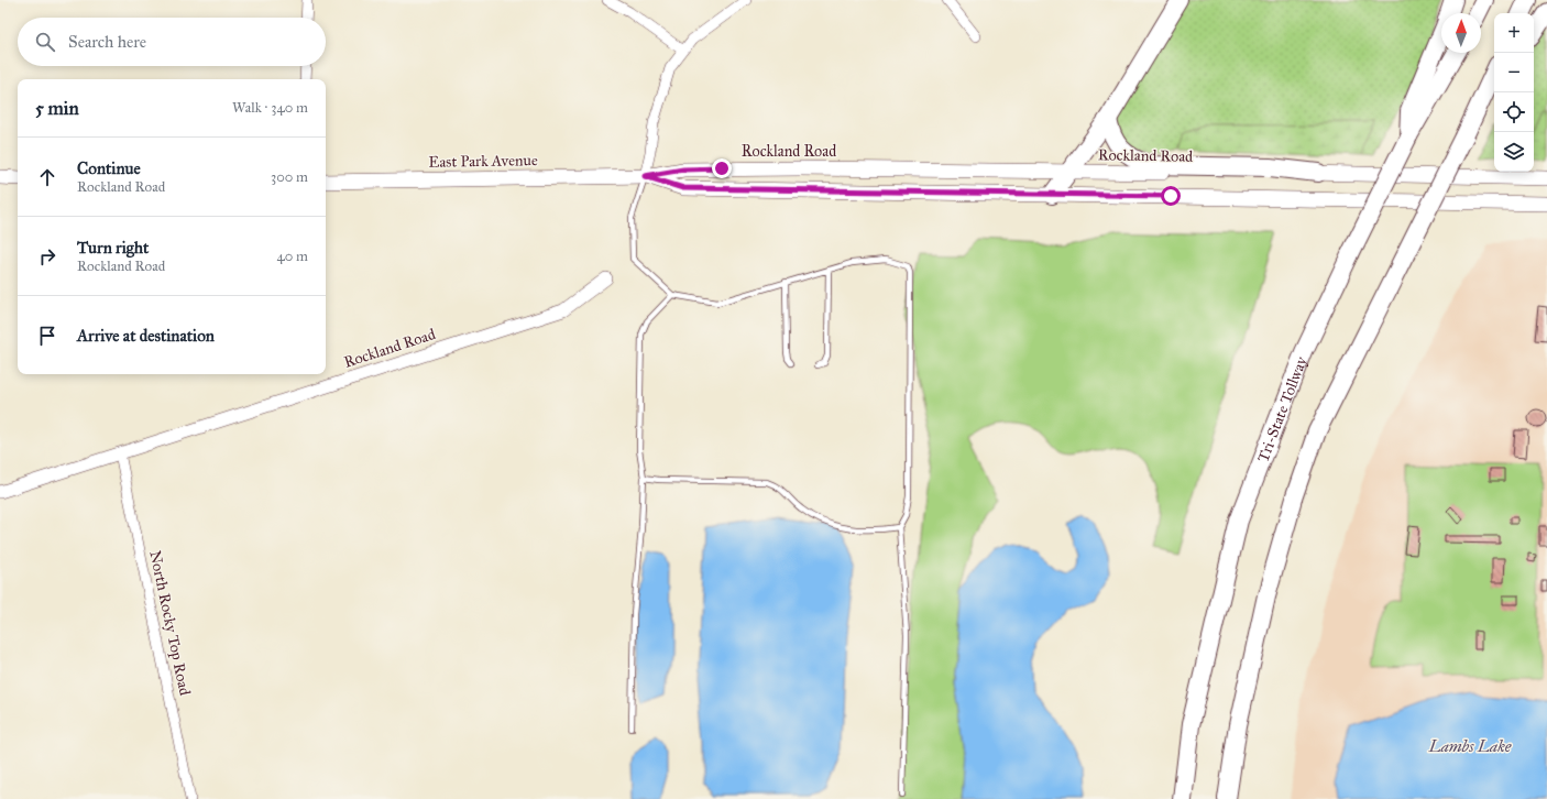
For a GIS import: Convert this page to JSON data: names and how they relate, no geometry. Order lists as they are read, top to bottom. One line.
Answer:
{"streets":{"highway":["Tri-State Tollway"],"main road":["Rockland Road","East Park Avenue"],"street":["North Rocky Top Road"]},"crossings":[["Rockland Road","East Park Avenue"],["Rockland Road","North Rocky Top Road"]],"water":["Lambs Lake"],"north":"top","page":{"map_buttons":["+","−"],"search":"Search here","heading":["5 min","Walk · 340 m"],"list":[["Continue","Rockland Road","300 m"],["Turn right","Rockland Road","40 m"],"Arrive at destination"]}}
